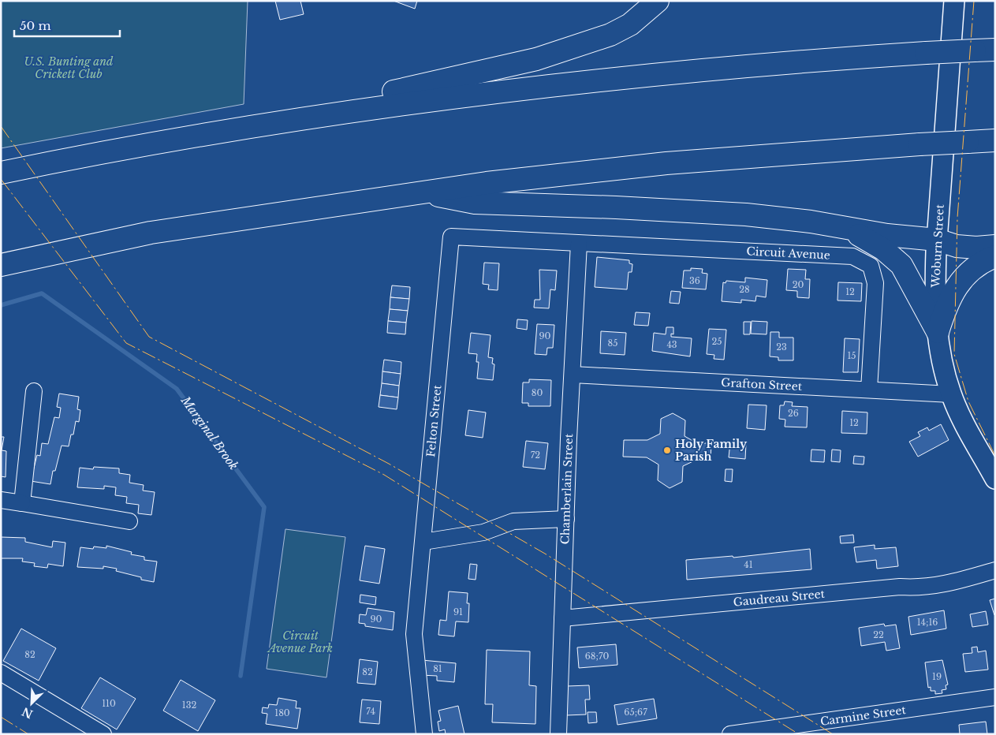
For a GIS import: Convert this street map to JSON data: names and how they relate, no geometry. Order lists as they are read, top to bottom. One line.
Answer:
{"streets":{"main road":["Woburn Street"],"street":["Circuit Avenue","Grafton Street","Felton Street","Chamberlain Street","Gaudreau Street","Carmine Street"]},"crossings":[["Woburn Street","Grafton Street"],["Circuit Avenue","Grafton Street"],["Circuit Avenue","Felton Street"],["Circuit Avenue","Chamberlain Street"],["Grafton Street","Chamberlain Street"],["Felton Street","Chamberlain Street"],["Chamberlain Street","Gaudreau Street"]],"water":["Marginal Brook"],"parks":["U.S. Bunting and Crickett Club","Circuit Avenue Park"],"places":["Holy Family Parish"],"house_numbers":["36","20","28","12","90","25","85","43","23","15","80","26","12","72","41","91","90","14;16","22","82","68;70","81","82","19","110","132","74","65;67","180"],"scale_bar":"50 m","north":"bottom left"}
